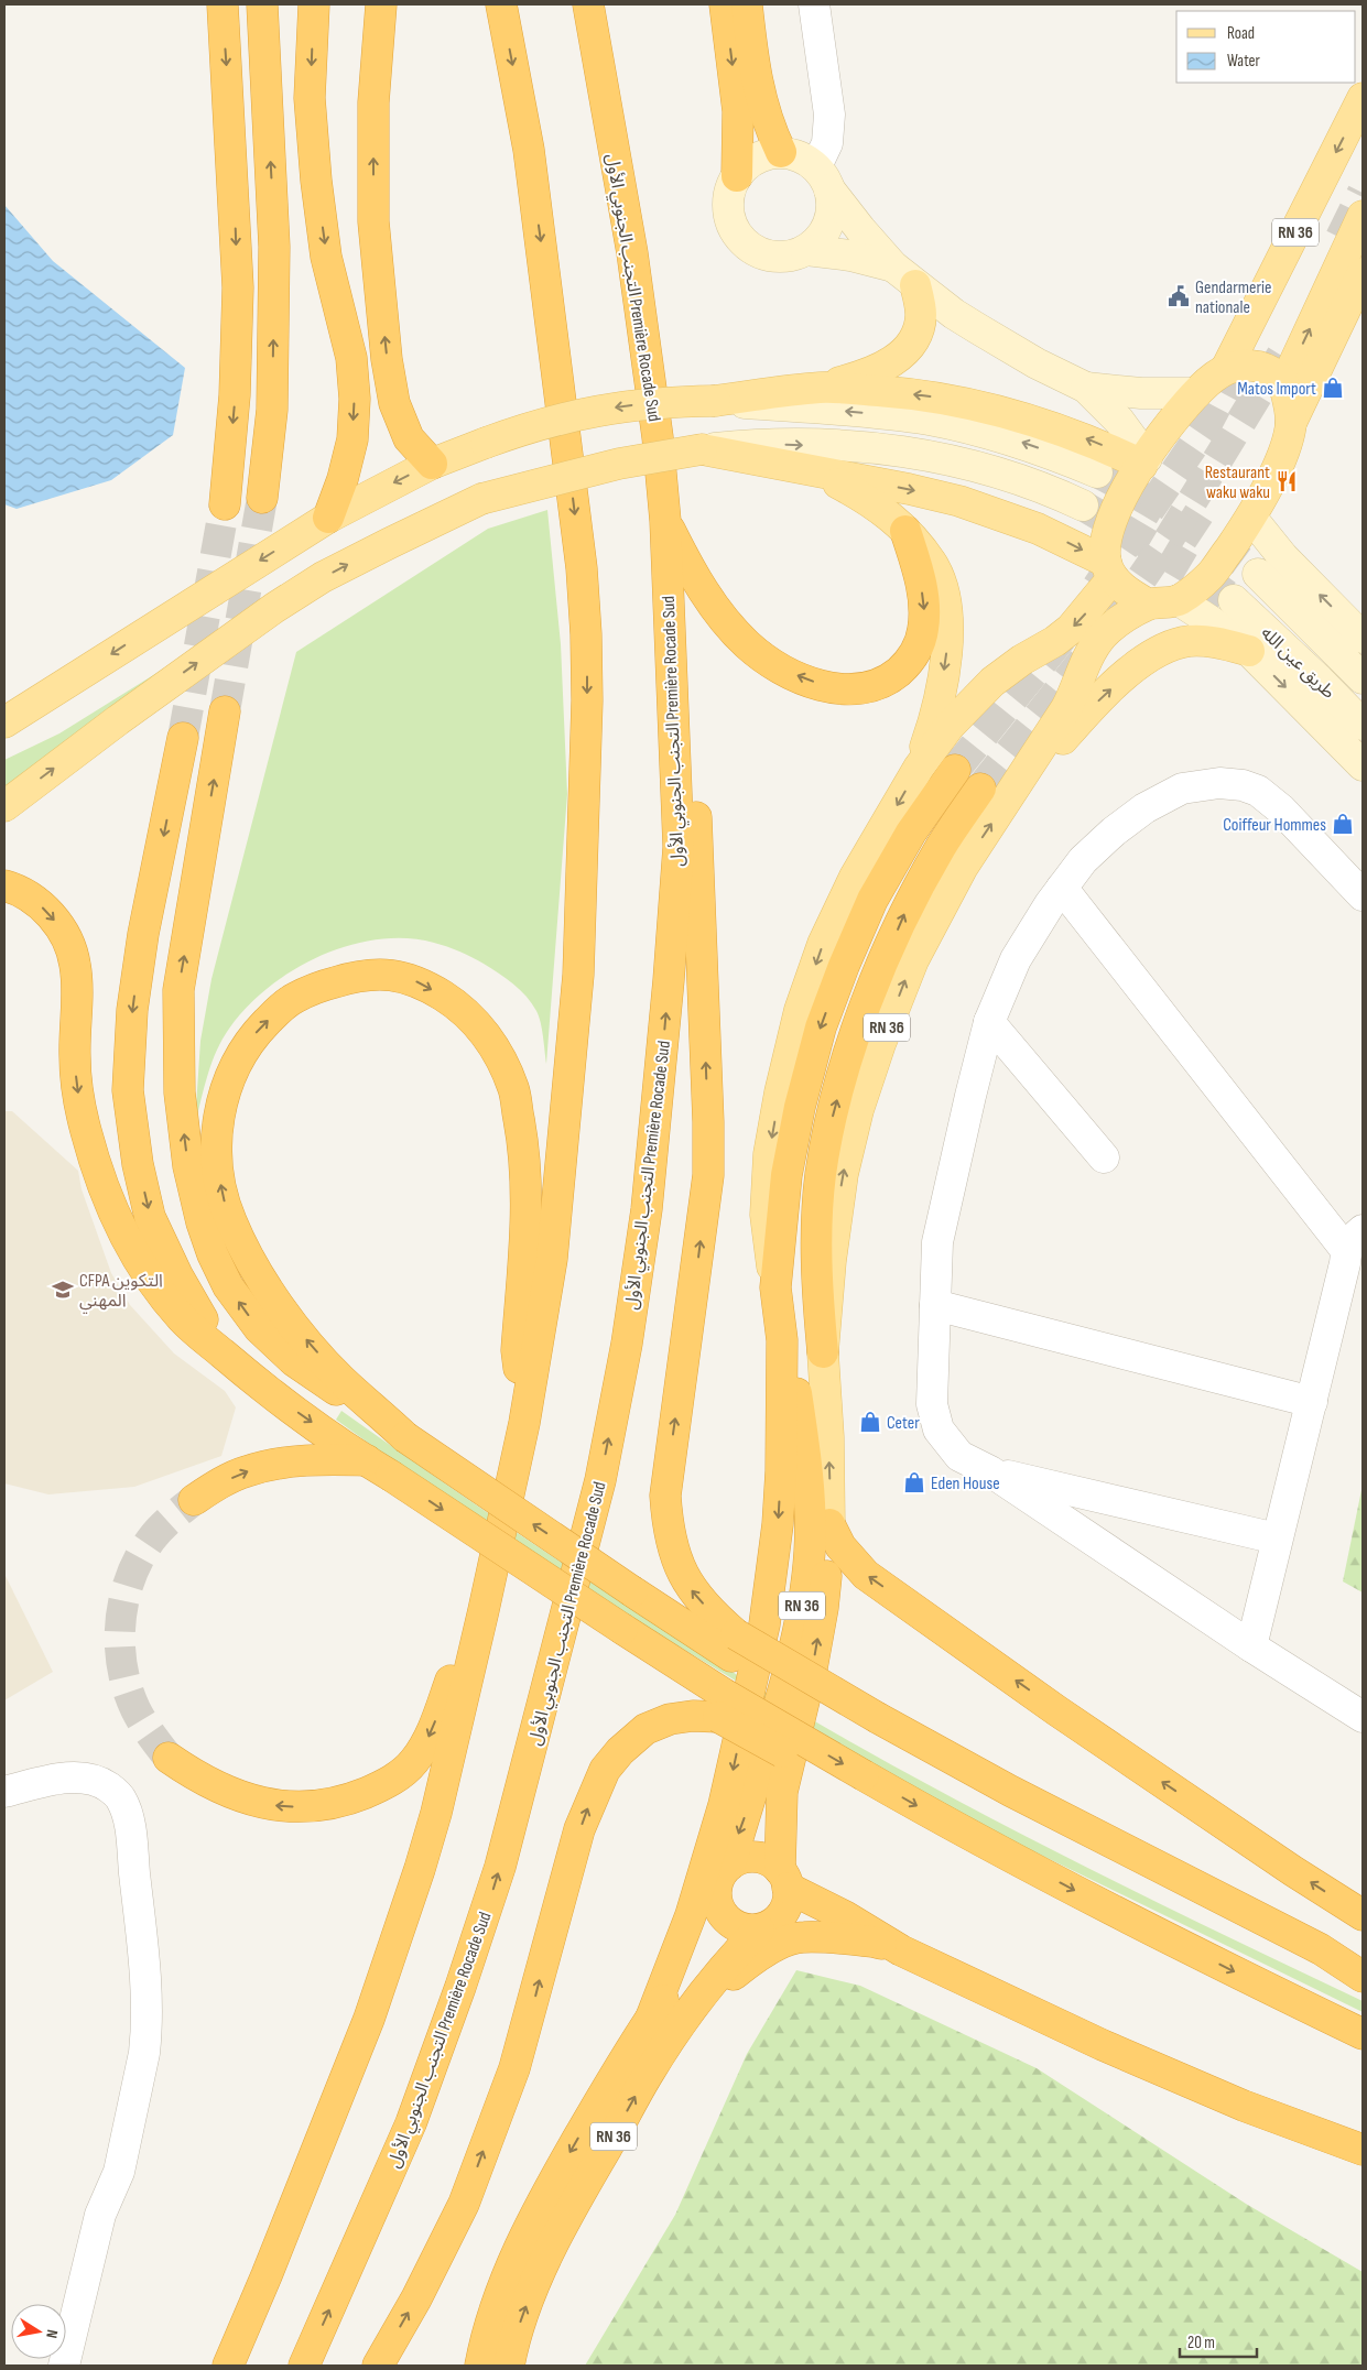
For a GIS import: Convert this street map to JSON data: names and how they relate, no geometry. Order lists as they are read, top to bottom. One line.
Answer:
{"streets":{"highway":["RN 36","التجنب الجنوبي الأول Première Rocade Sud"],"street":["طريق عين الله"]},"places":{"public building":["Gendarmerie nationale"],"shop":["Matos Import","Coiffeur Hommes","Ceter","Eden House"],"restaurant":["Restaurant waku waku"],"school or university":["CFPA التكوين المهني"]},"legend":["Road","Water"],"scale_bar":"20 m","north":"right"}
